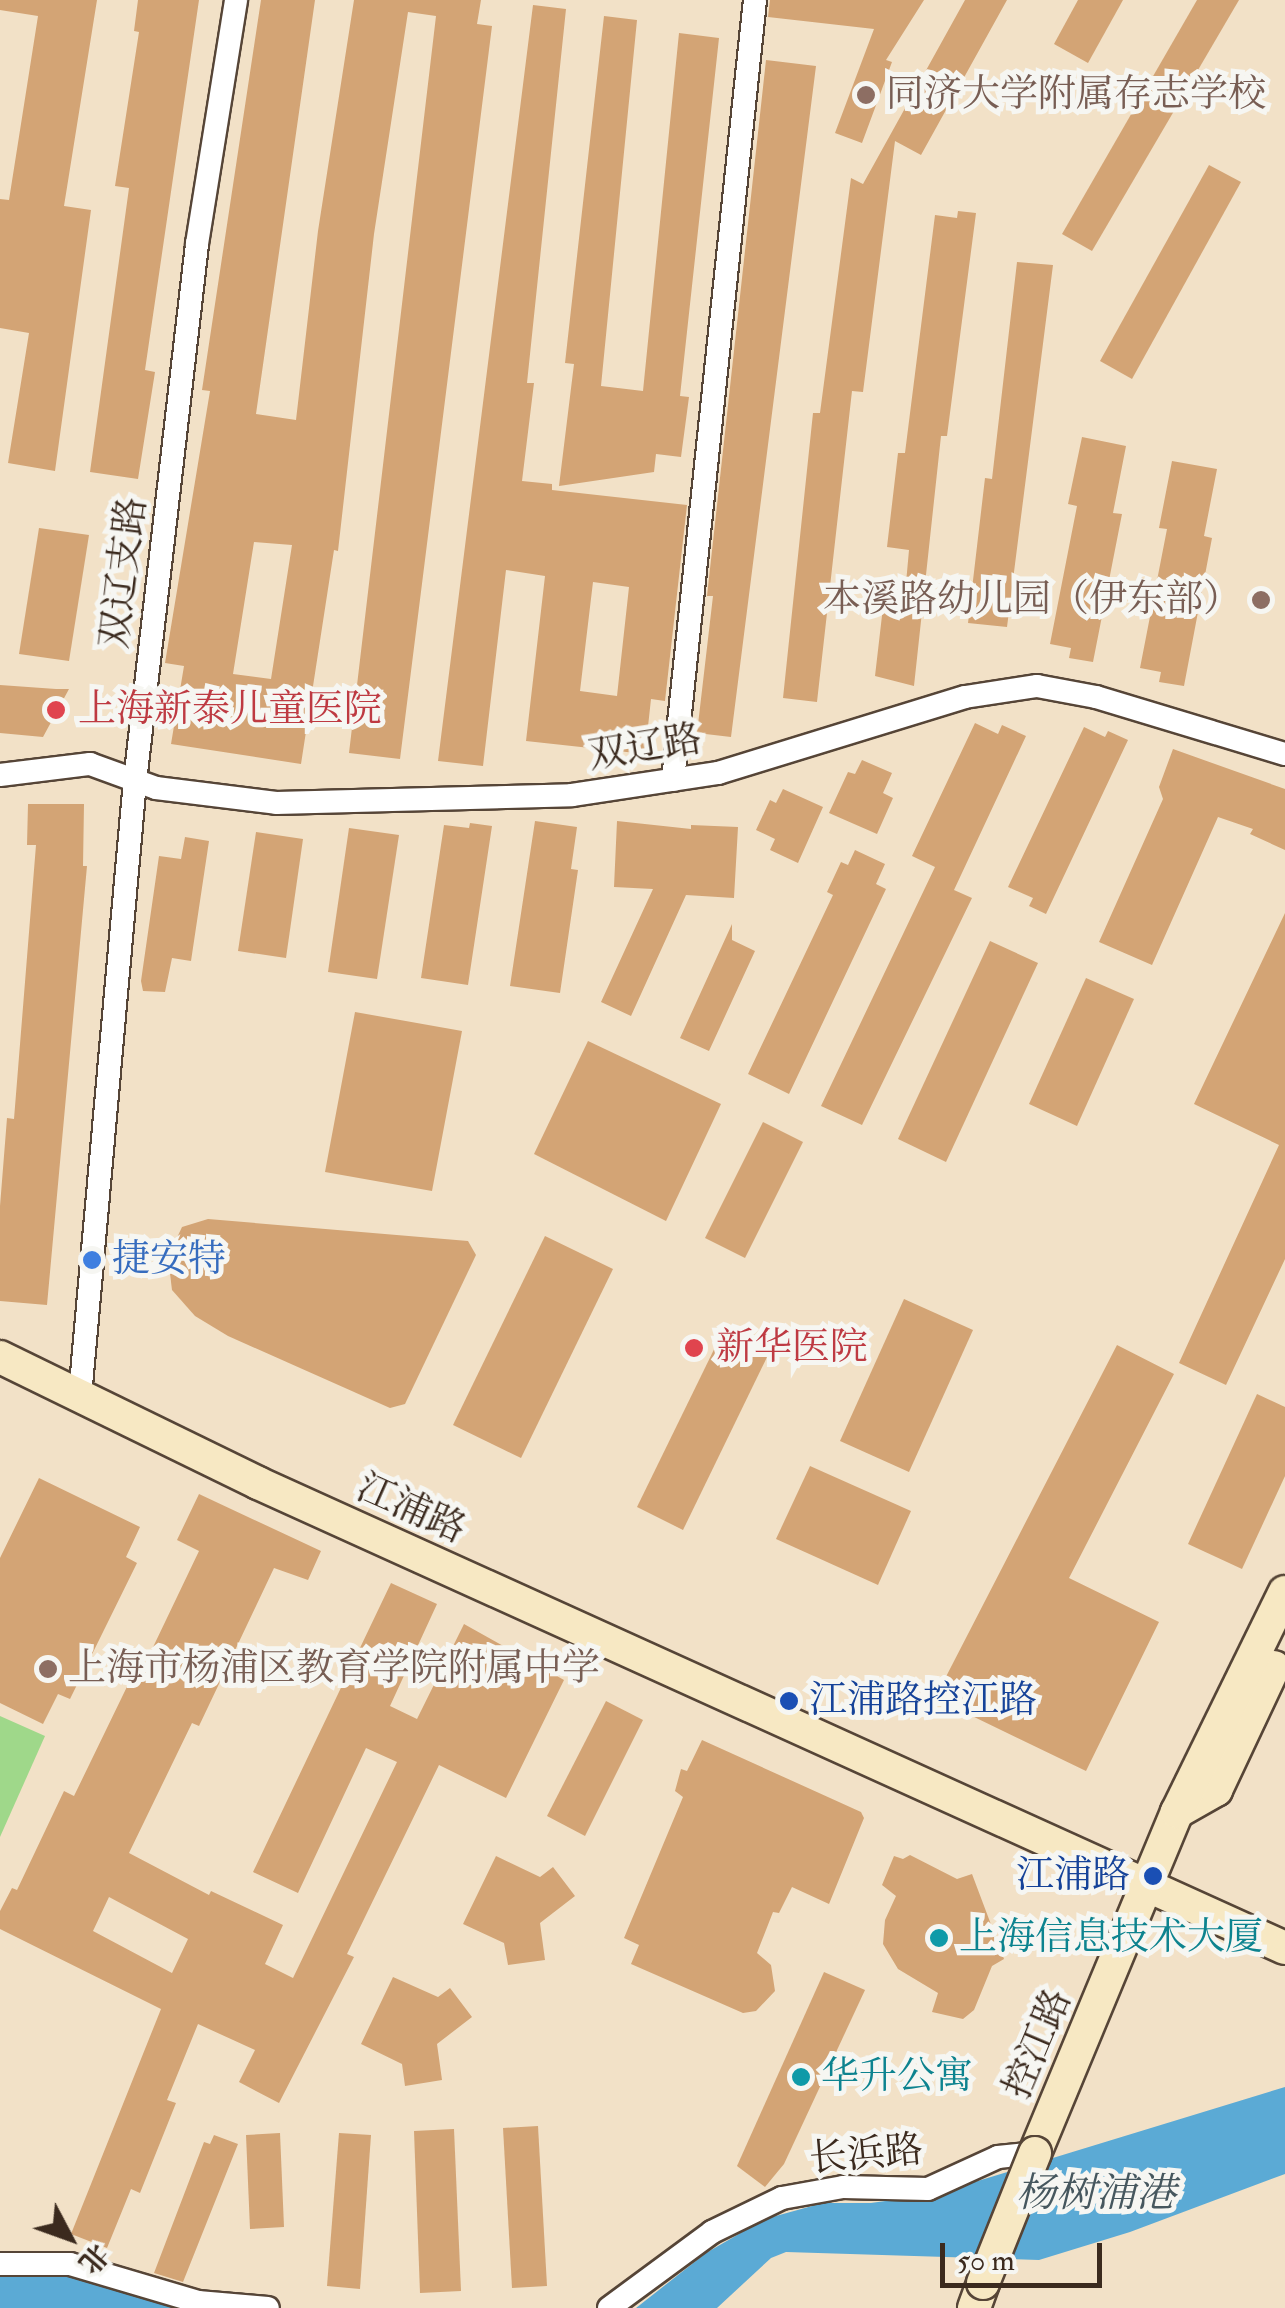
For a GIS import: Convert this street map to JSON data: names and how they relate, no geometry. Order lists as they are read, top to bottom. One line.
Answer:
{"streets":{"main road":["江浦路","控江路"],"street":["双辽支路","双辽路","长浜路"]},"crossings":[["双辽支路","双辽路"],["双辽支路","江浦路"],["江浦路","控江路"],["控江路","长浜路"]],"water":["杨树浦港"],"places":["同济大学附属存志学校","本溪路幼儿园（伊东部）","上海新泰儿童医院","捷安特","新华医院","上海市杨浦区教育学院附属中学","江浦路控江路","江浦路","上海信息技术大厦","华升公寓"],"scale_bar":"50 m","north":"bottom right"}
